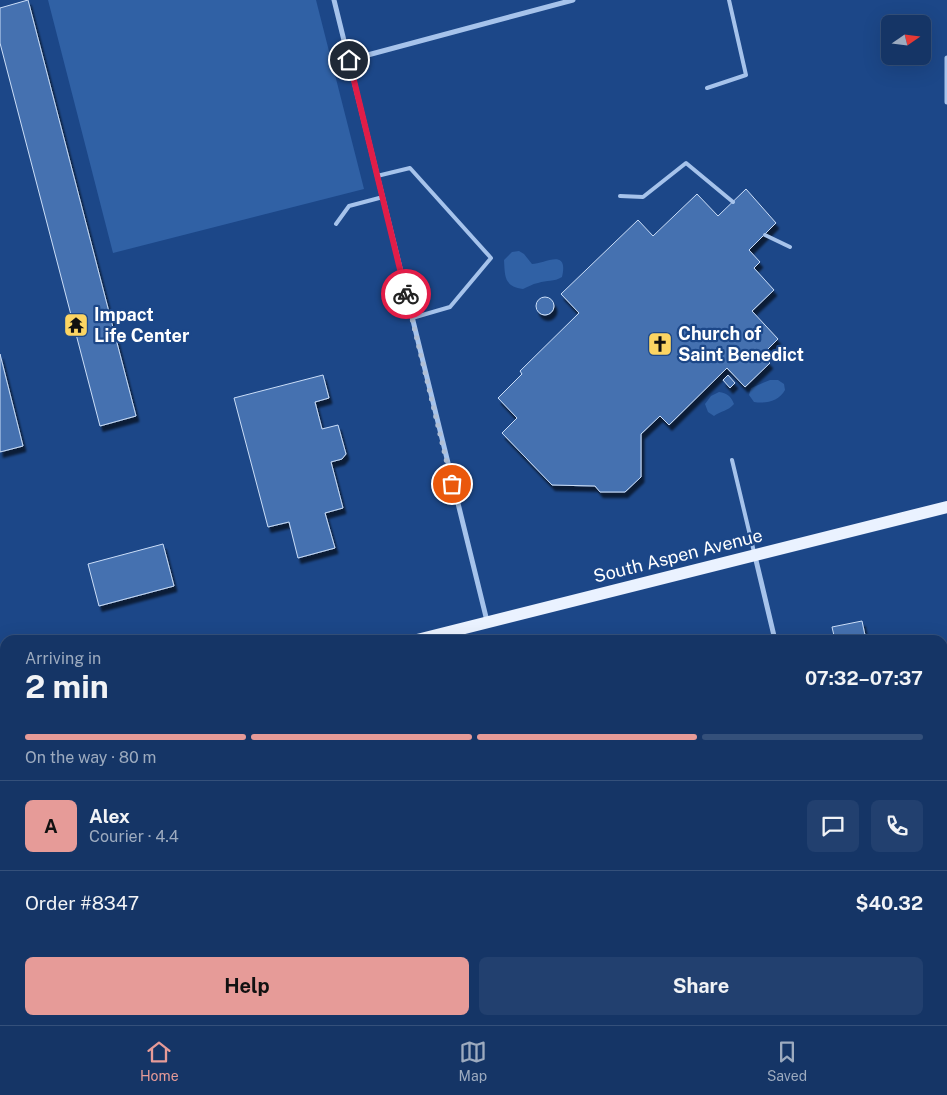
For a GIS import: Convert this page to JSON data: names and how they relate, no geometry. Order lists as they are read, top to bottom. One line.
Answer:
{"streets":{"main road":["South Aspen Avenue"]},"places":{"temple":["Impact Life Center"],"church":["Church of Saint Benedict"]},"north":"right","page":{"heading":["2 min","Arriving in","07:32–07:37"],"panel":["Alex","Courier · 4.4","Order #8347","$40.32"],"bar":"On the way · 80 m","round":"A","buttons":["Help","Share"],"tabs":["Home","Map","Saved"]}}
